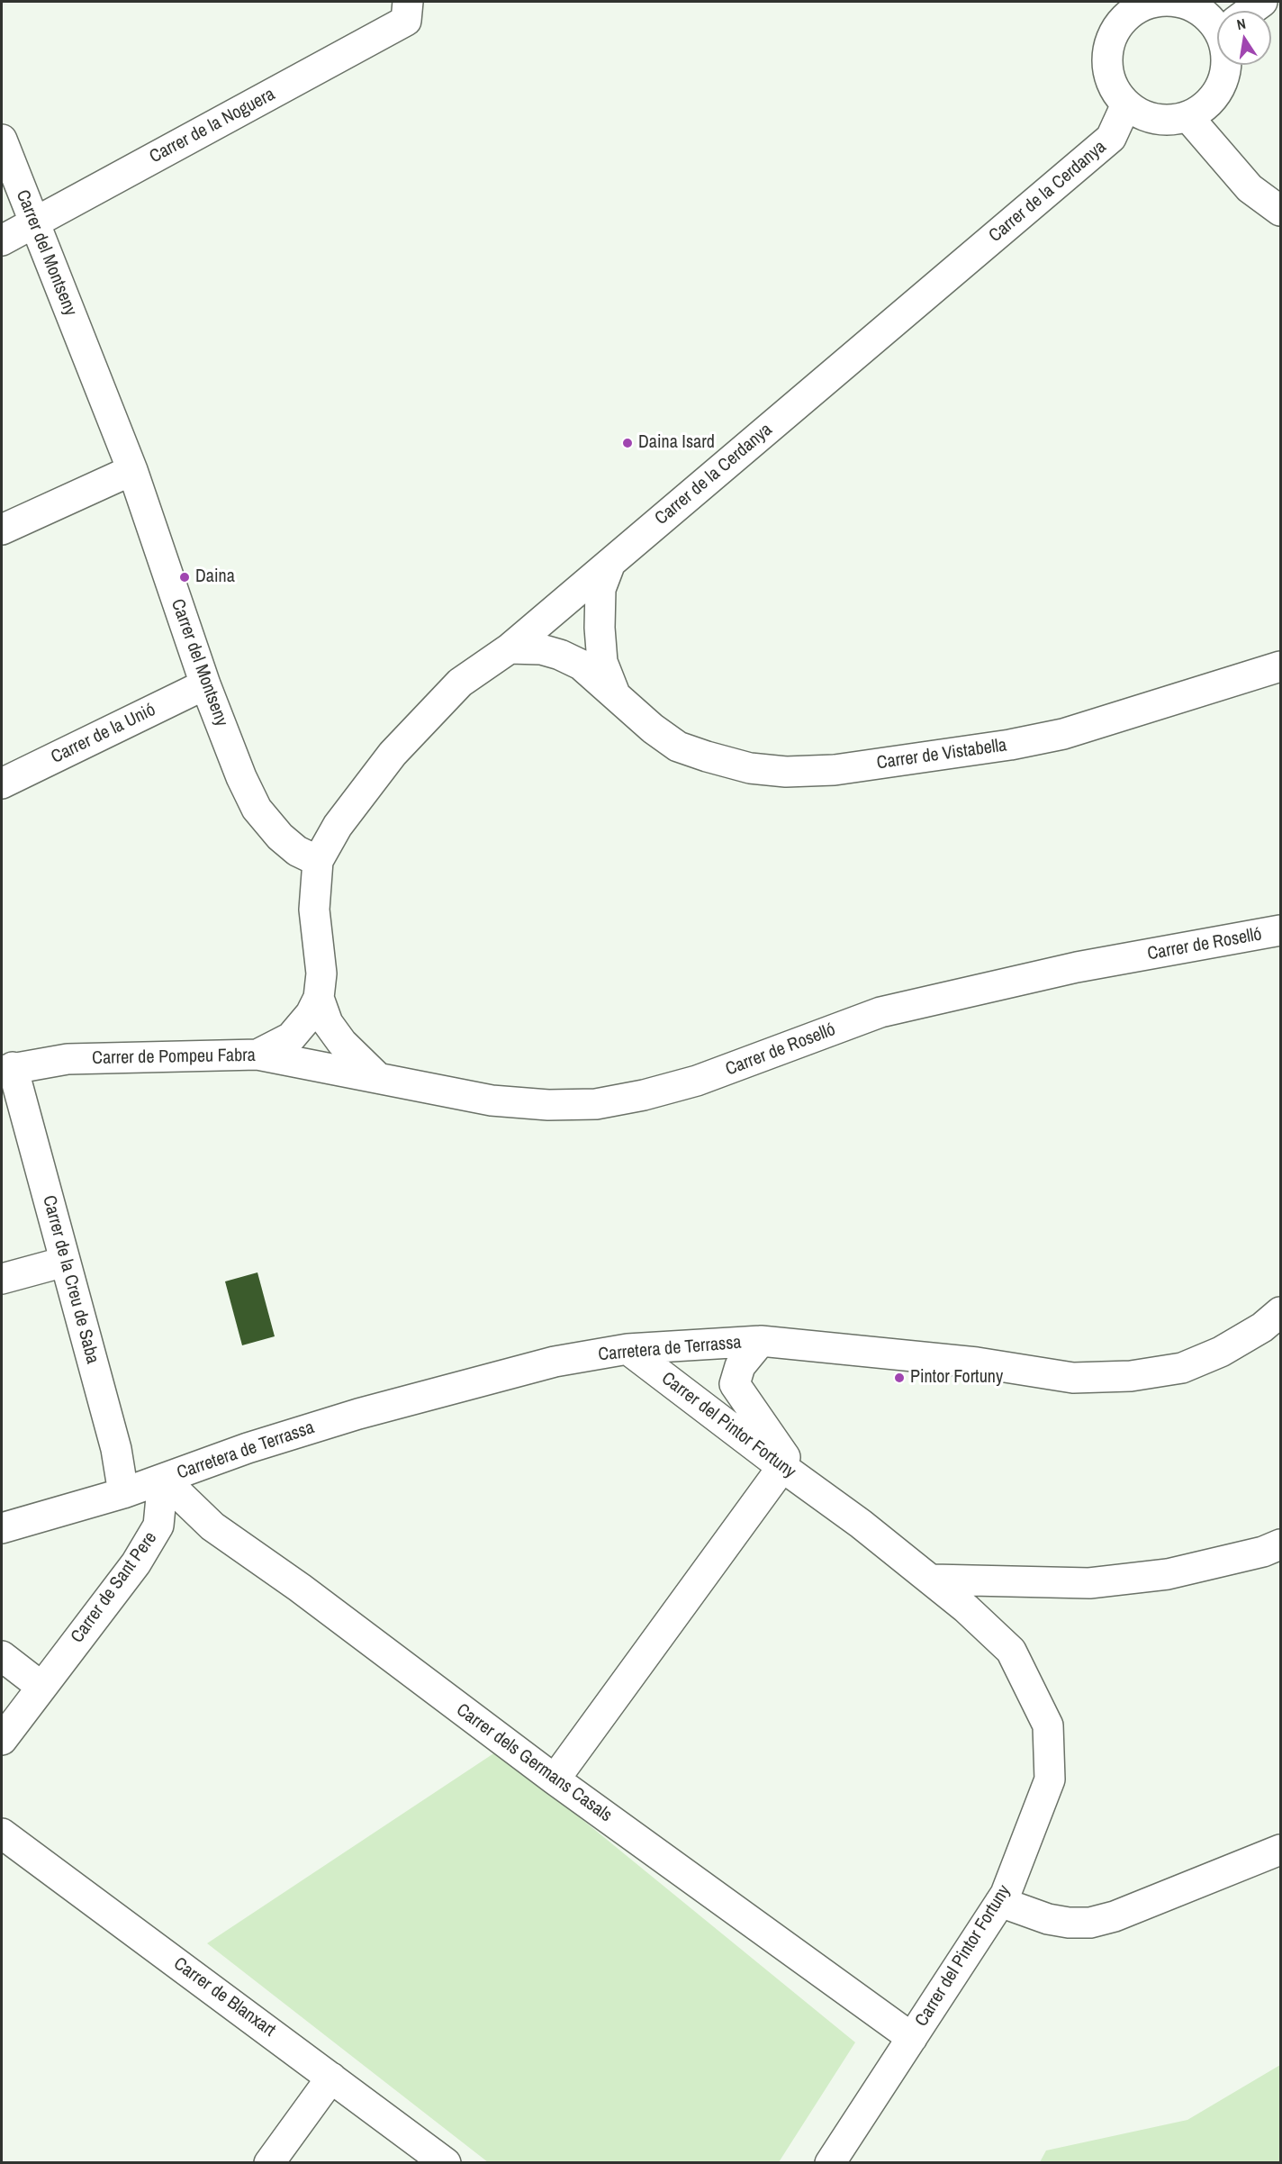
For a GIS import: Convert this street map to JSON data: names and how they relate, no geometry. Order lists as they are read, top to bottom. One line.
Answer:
{"streets":{"street":["Carrer de la Noguera","Carrer de la Cerdanya","Carrer del Montseny","Carrer de la Unió","Carrer de Vistabella","Carrer de Roselló","Carrer de Pompeu Fabra","Carrer de la Creu de Saba","Carretera de Terrassa","Carrer del Pintor Fortuny","Carrer de Sant Pere","Carrer dels Germans Casals","Carrer de Blanxart"]},"crossings":[["Carrer de la Noguera","Carrer del Montseny"],["Carrer de la Cerdanya","Carrer del Montseny"],["Carrer de la Cerdanya","Carrer de Vistabella"],["Carrer del Montseny","Carrer de la Unió"],["Carrer de Roselló","Carrer de Pompeu Fabra"],["Carrer de Pompeu Fabra","Carrer de la Creu de Saba"],["Carrer de la Creu de Saba","Carretera de Terrassa"],["Carretera de Terrassa","Carrer del Pintor Fortuny"],["Carretera de Terrassa","Carrer de Sant Pere"],["Carretera de Terrassa","Carrer dels Germans Casals"],["Carrer del Pintor Fortuny","Carrer dels Germans Casals"],["Carrer de Sant Pere","Carrer dels Germans Casals"]],"places":["Daina Isard","Daina","Pintor Fortuny"],"north":"top"}
